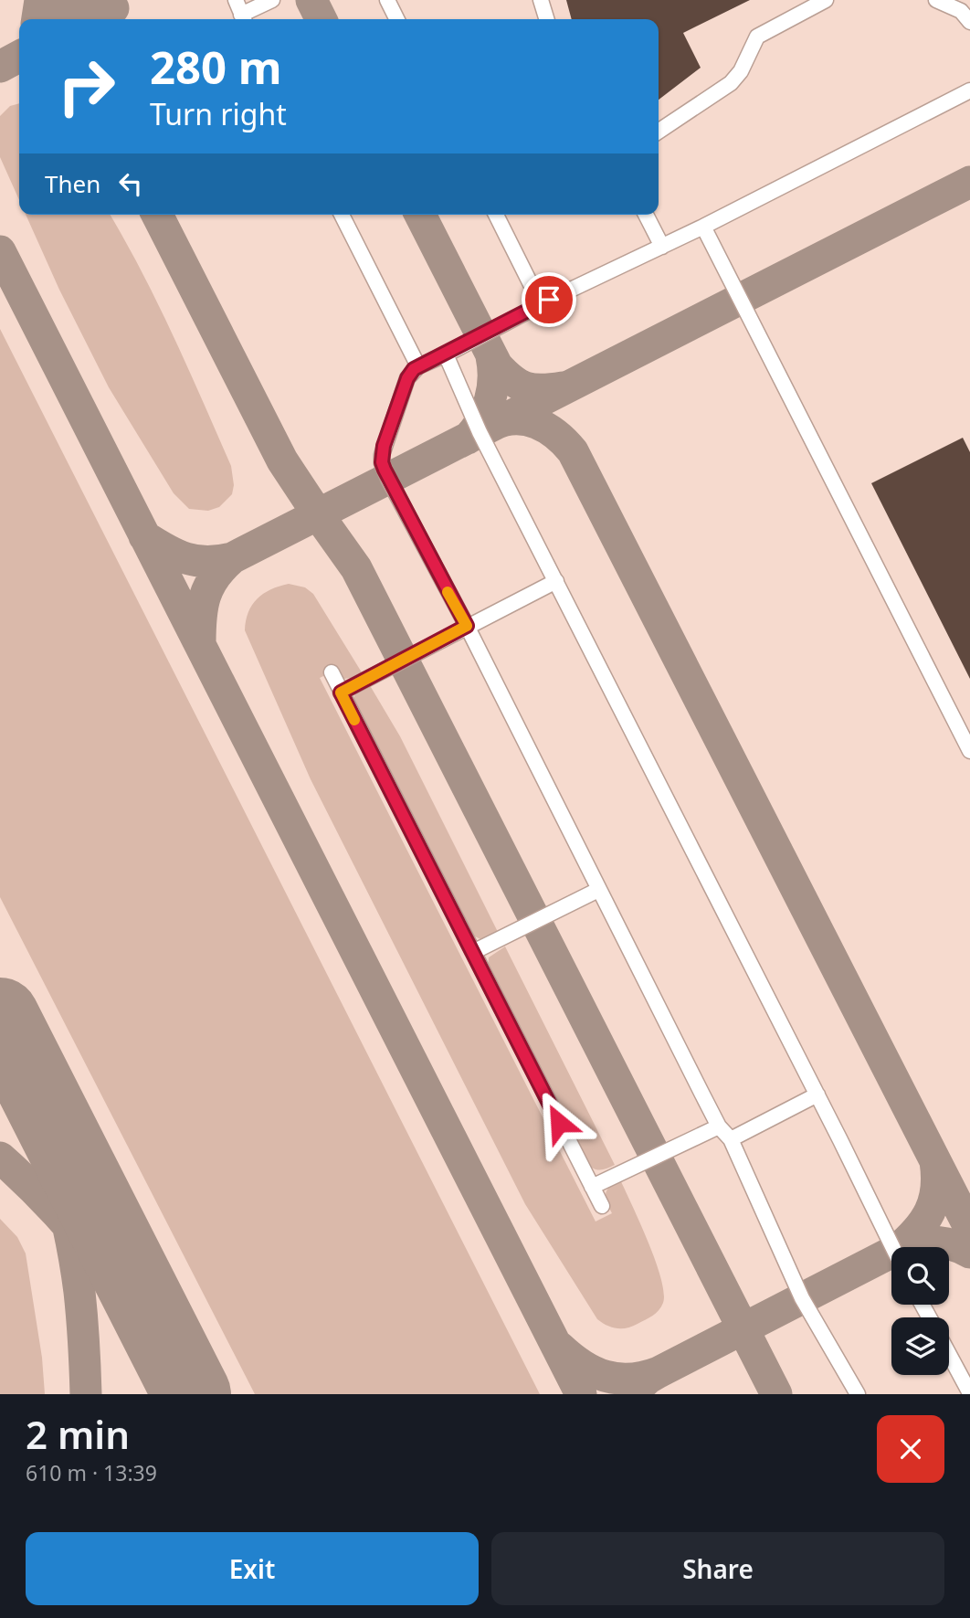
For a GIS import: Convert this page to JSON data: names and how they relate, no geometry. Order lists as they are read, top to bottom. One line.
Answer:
{"page":{"turn":["280 m","Turn right"],"then":"Then","heading":["2 min","610 m · 13:39"],"buttons":["Exit","Share"]}}
